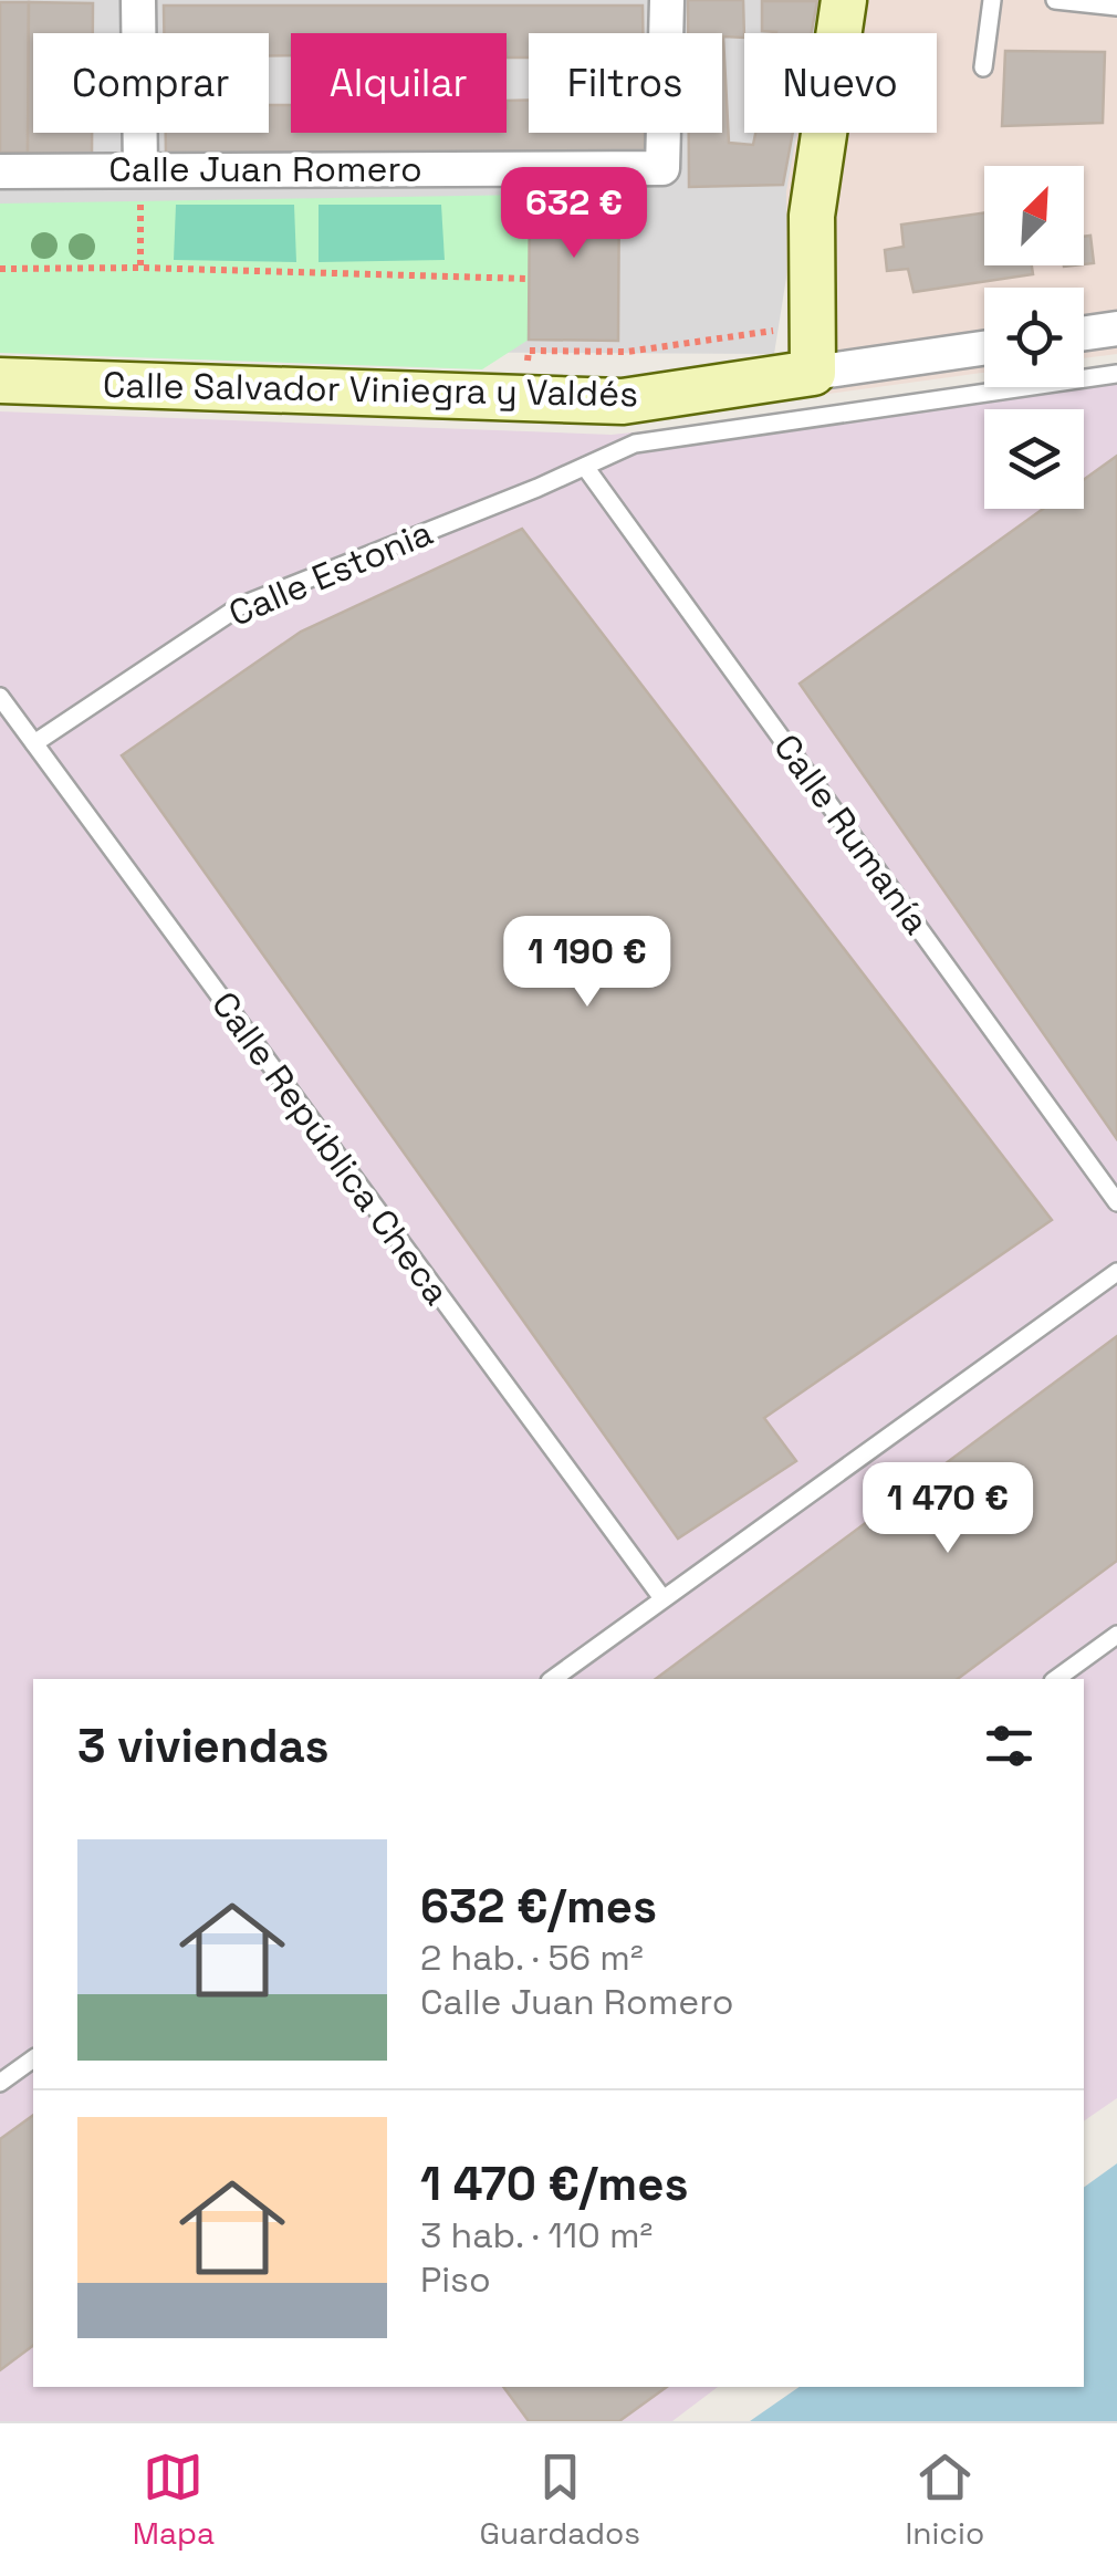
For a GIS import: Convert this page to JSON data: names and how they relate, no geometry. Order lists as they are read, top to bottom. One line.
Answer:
{"streets":{"street":["Calle Juan Romero","Calle Salvador Viniegra y Valdés"],"lane":["Calle Estonia","Calle Rumanía","Calle República Checa"]},"crossings":[["Calle Estonia","Calle Rumanía"],["Calle Estonia","Calle República Checa"]],"north":"top right","page":{"chip":["Comprar","Alquilar","Filtros","Nuevo"],"price":["632 €","1 190 €","1 470 €"],"heading":"3 viviendas","list":[{"name":"632 €/mes","note":"2 hab. · 56 m² · Calle Juan Romero"},{"name":"1 470 €/mes","note":"3 hab. · 110 m² · Piso"}],"tabs":["Mapa","Guardados","Inicio"]}}
